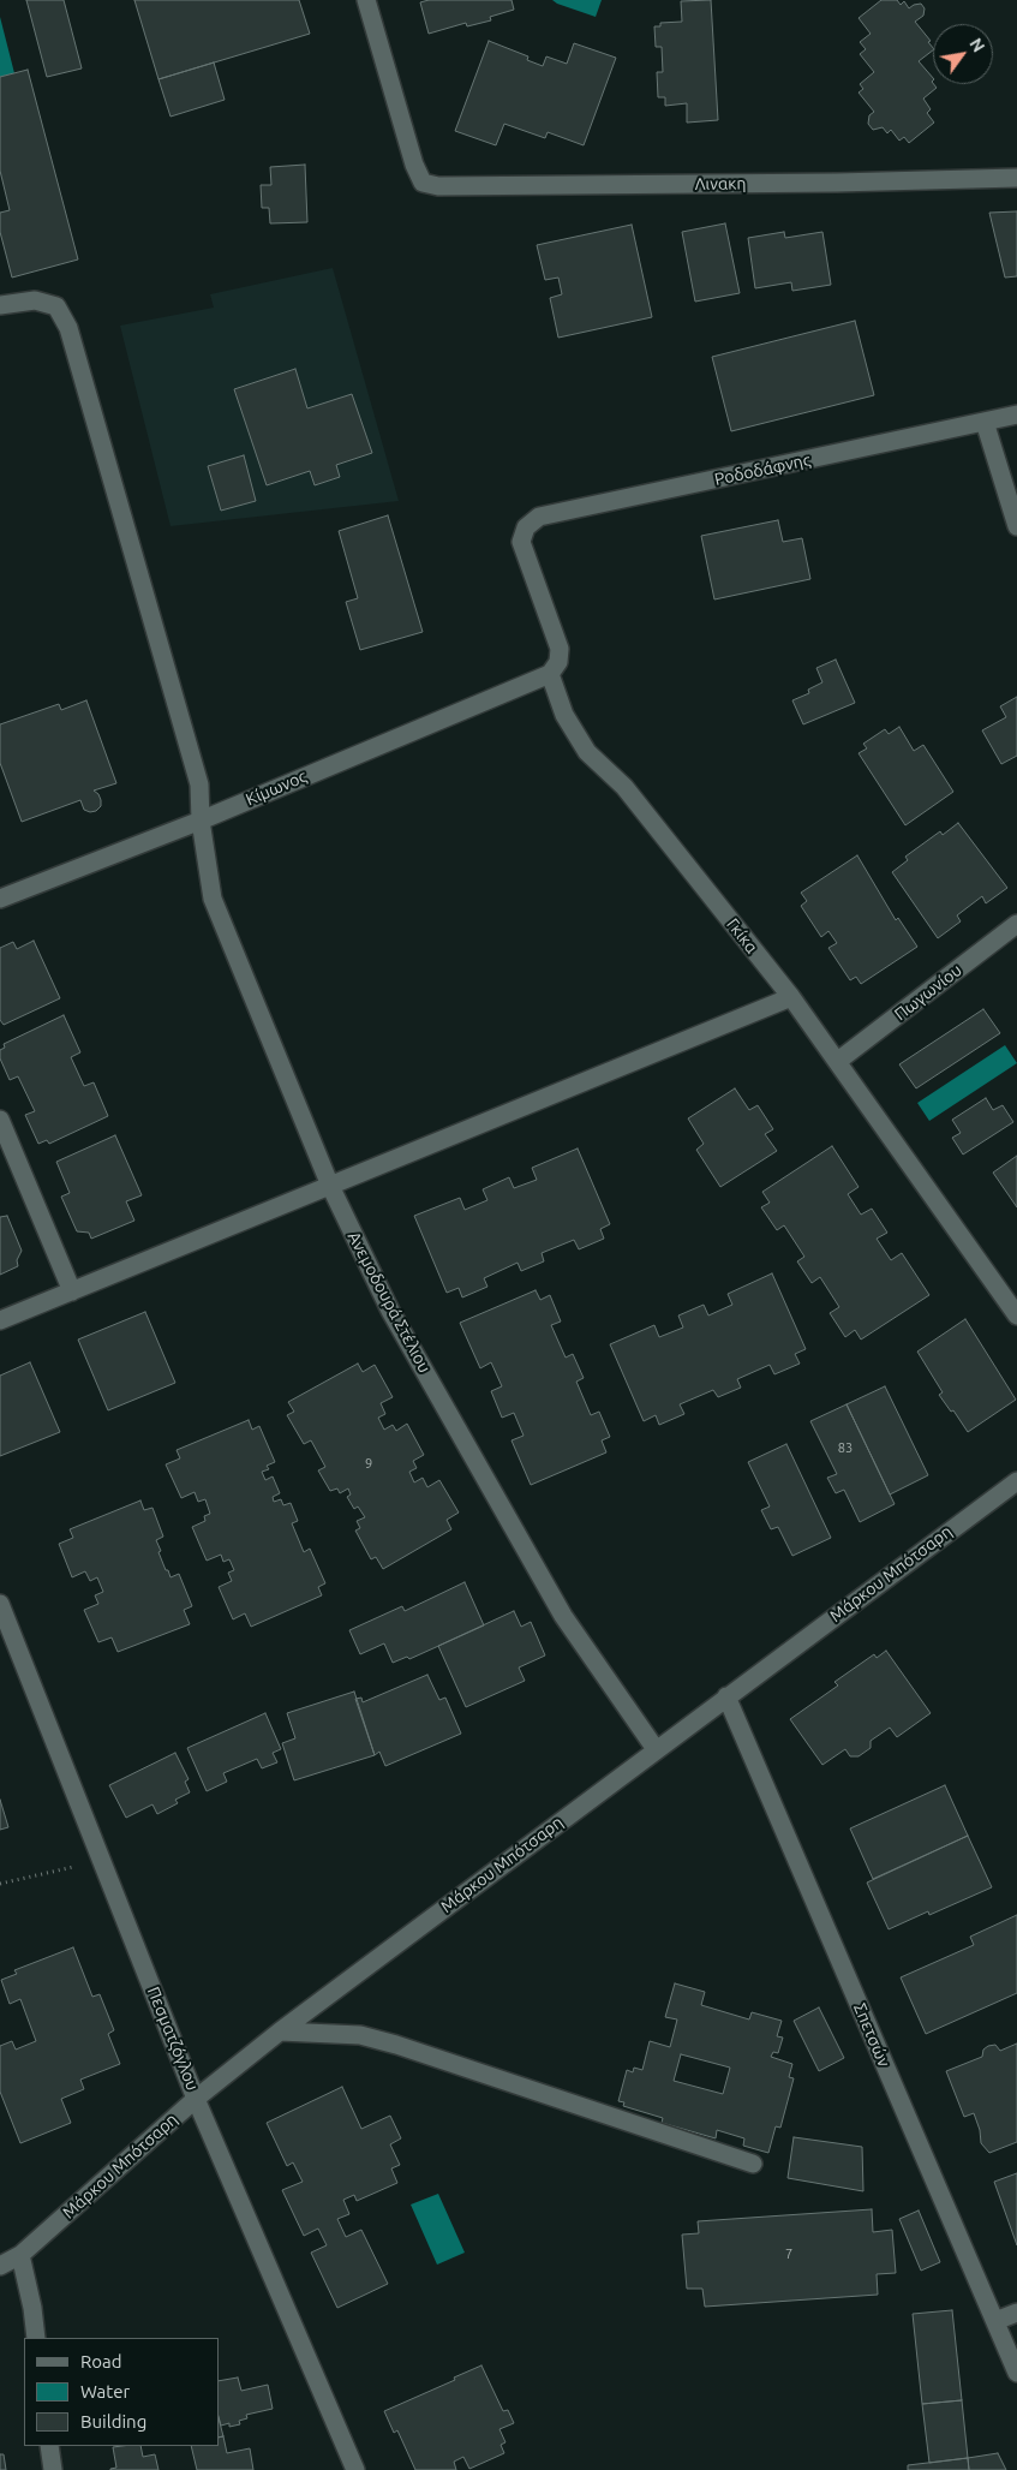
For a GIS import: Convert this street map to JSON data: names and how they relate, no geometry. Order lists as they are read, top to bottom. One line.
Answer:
{"streets":{"street":["Λινακη","Ροδοδάφνης","Κίμωνος","Γκίκα","Πωγωνίου","Ανεμοδουρά Στέλιου","Μάρκου Μπότσαρη","Σπετσών","Πεσματζόγλου"]},"crossings":[["Ροδοδάφνης","Κίμωνος"],["Ροδοδάφνης","Γκίκα"],["Κίμωνος","Γκίκα"],["Κίμωνος","Ανεμοδουρά Στέλιου"],["Γκίκα","Πωγωνίου"],["Ανεμοδουρά Στέλιου","Μάρκου Μπότσαρη"],["Μάρκου Μπότσαρη","Σπετσών"],["Μάρκου Μπότσαρη","Πεσματζόγλου"]],"house_numbers":["83","9","7"],"legend":["Road","Water","Building"],"north":"top right"}
